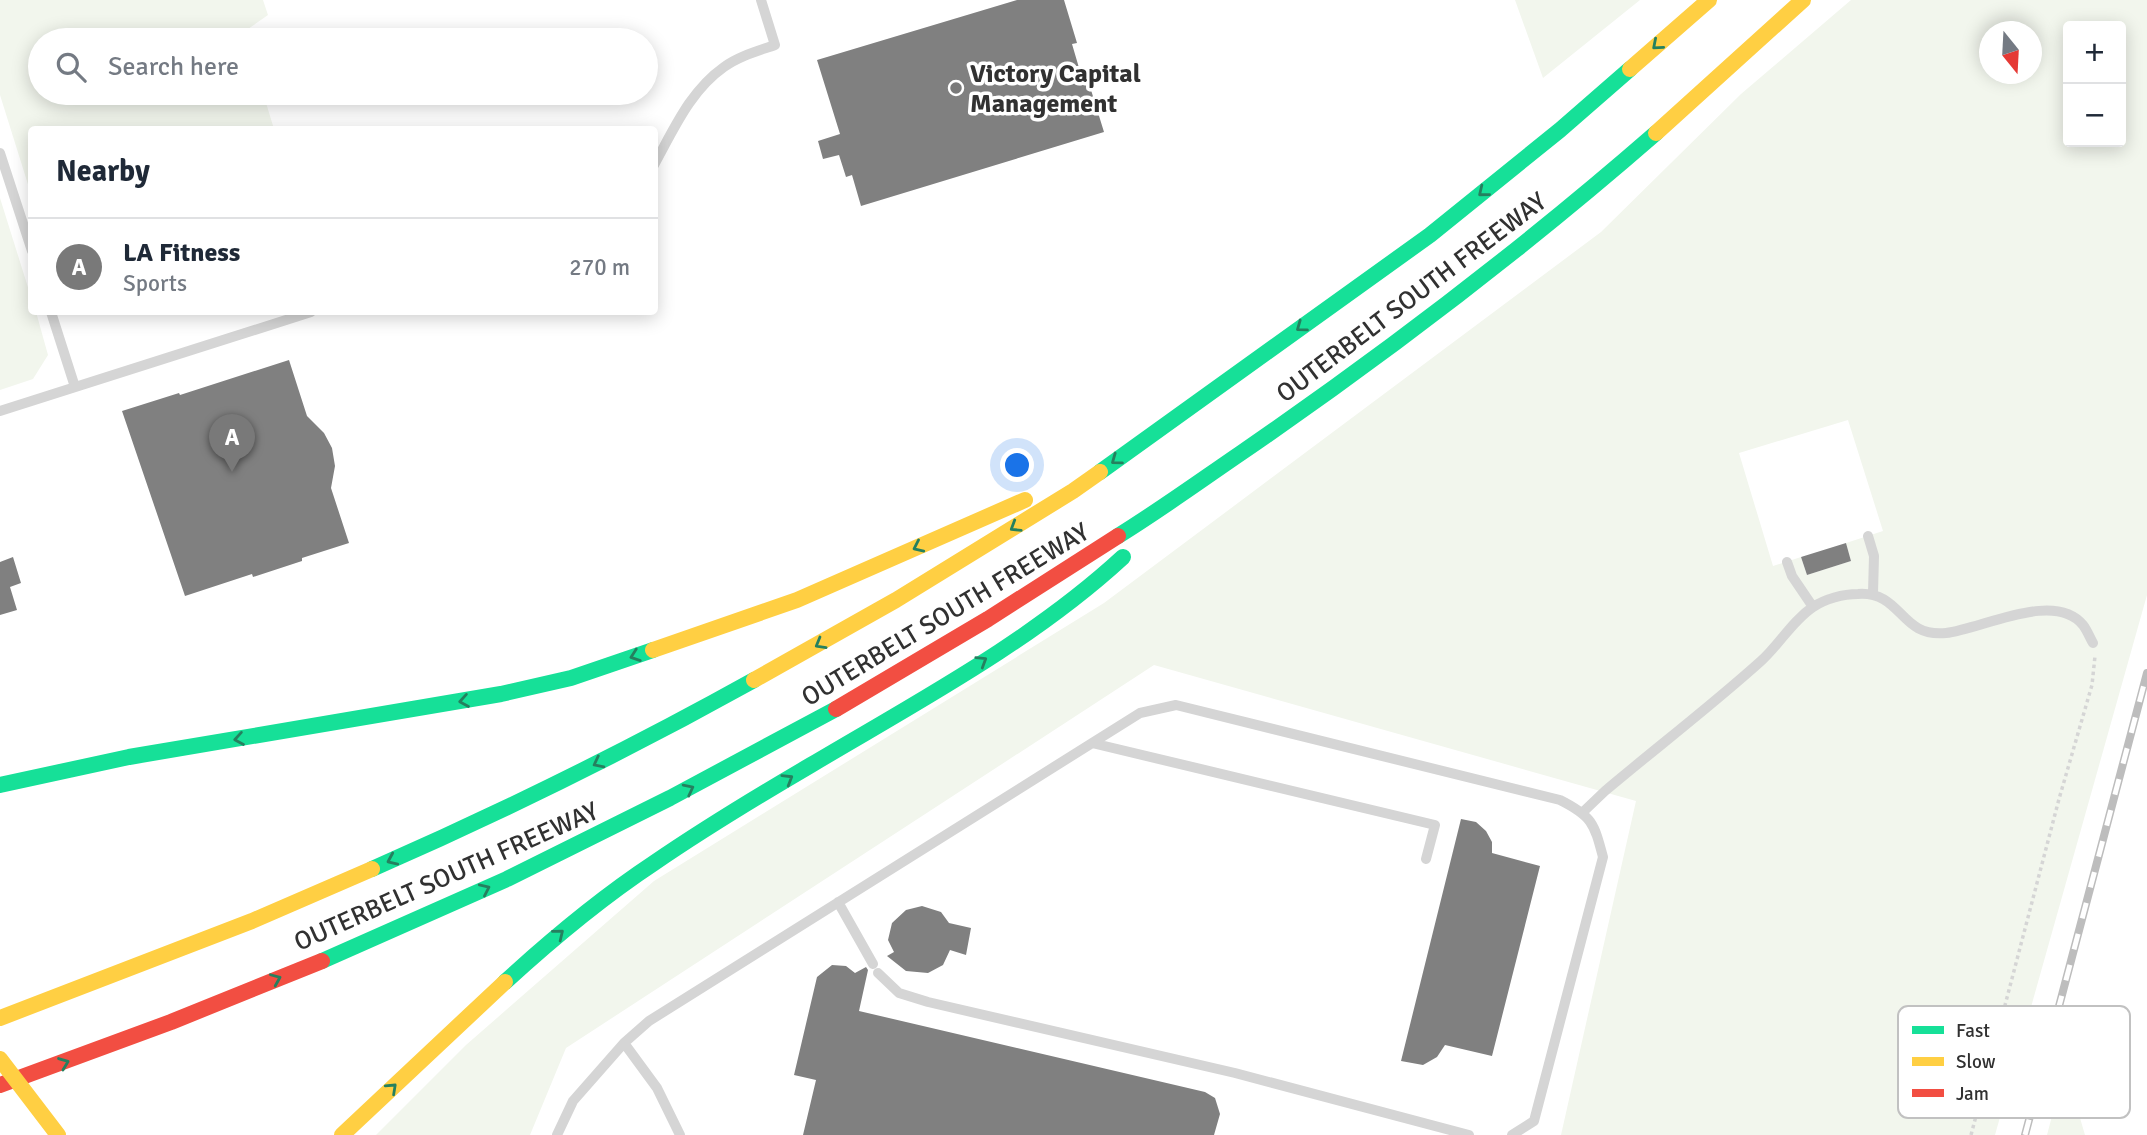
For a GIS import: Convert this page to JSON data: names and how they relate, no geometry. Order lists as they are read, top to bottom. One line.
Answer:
{"streets":{"main road":["OUTERBELT SOUTH FREEWAY"]},"places":["Victory Capital Management"],"legend":["Fast","Slow","Jam"],"north":"bottom","page":{"map_buttons":["+","−"],"search":"Search here","heading":"Nearby","list":[{"mark":"A","name":"LA Fitness","note":"Sports","value":"270 m"}],"pins":"A"}}
